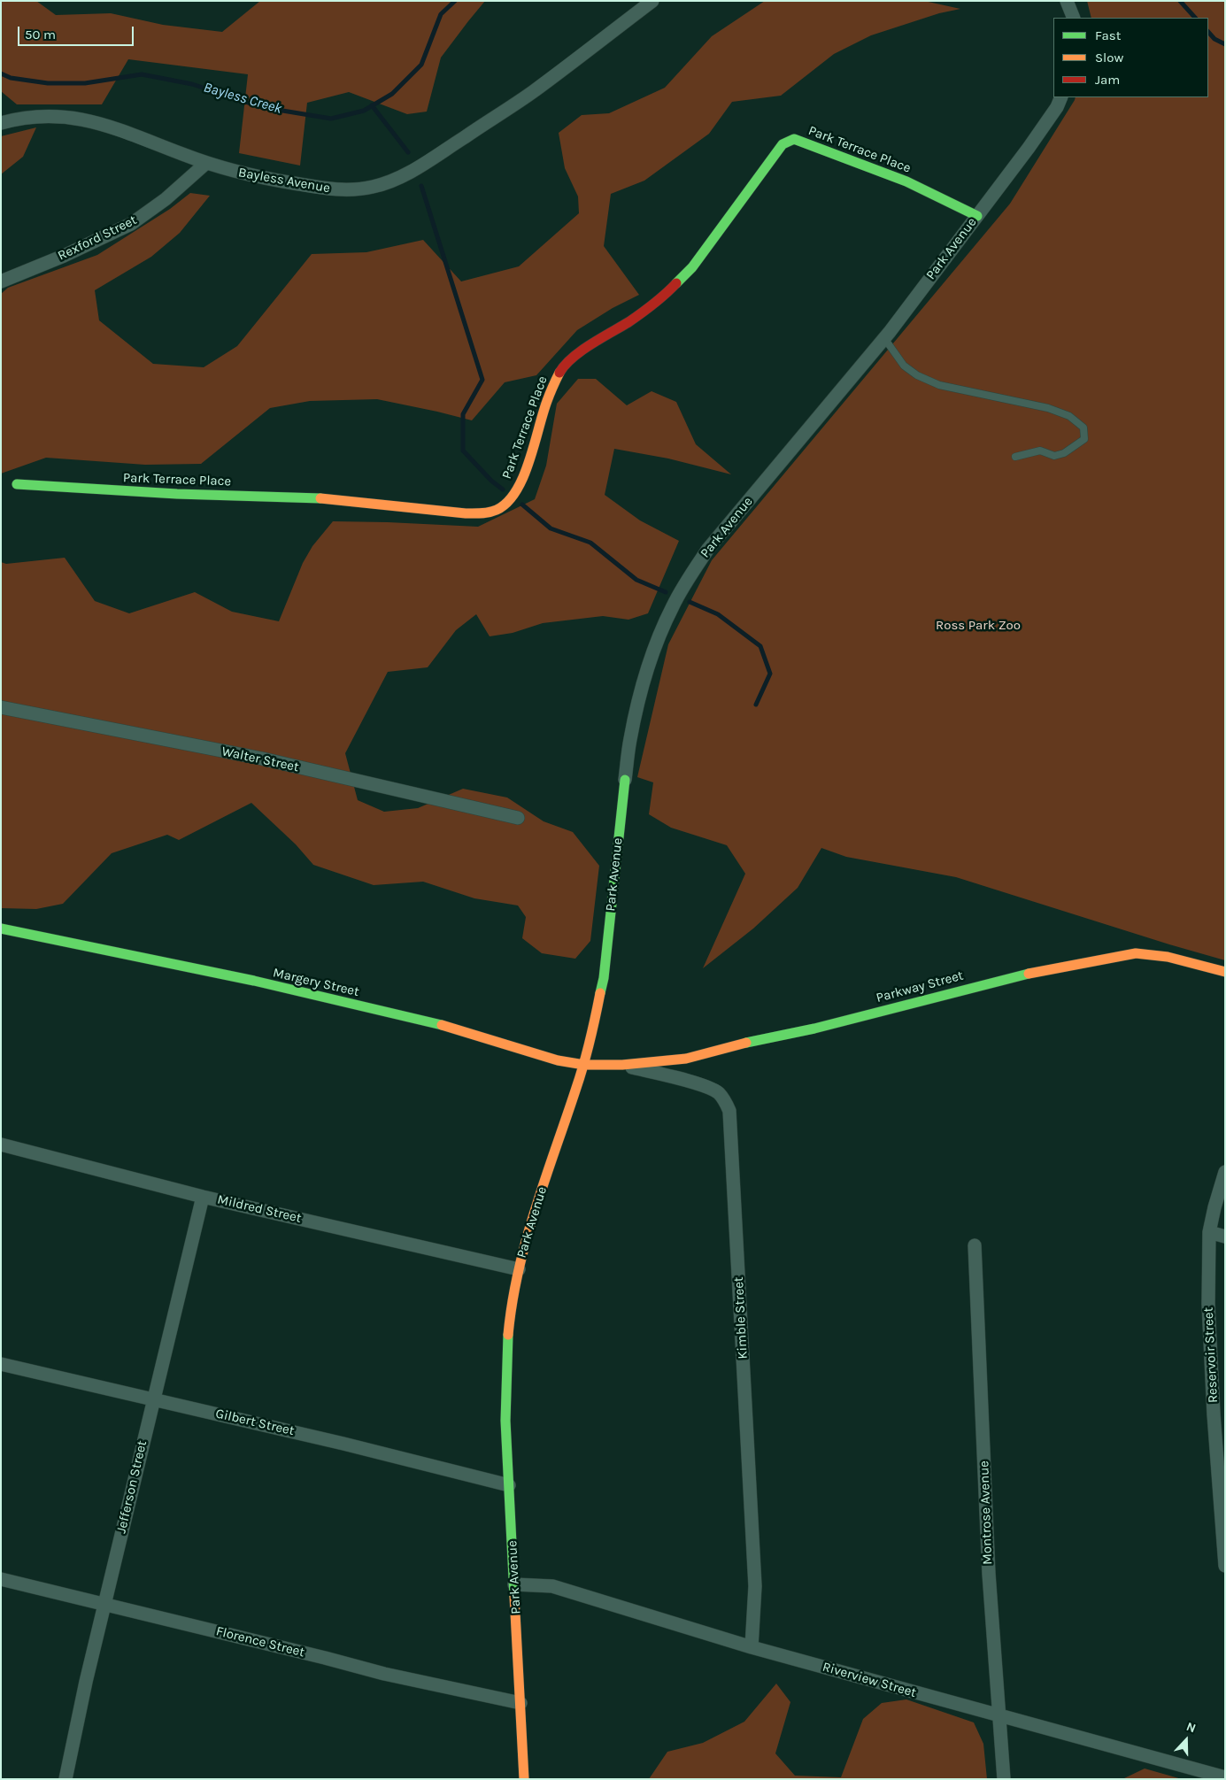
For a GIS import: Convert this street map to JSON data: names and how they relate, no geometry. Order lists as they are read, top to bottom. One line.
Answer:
{"streets":{"street":["Park Terrace Place","Bayless Avenue","Rexford Street","Park Avenue","Walter Street","Margery Street","Parkway Street","Mildred Street","Kimble Street","Reservoir Street","Gilbert Street","Jefferson Street","Montrose Avenue","Florence Street","Riverview Street"]},"crossings":[["Park Terrace Place","Park Avenue"],["Bayless Avenue","Rexford Street"],["Park Avenue","Margery Street"],["Park Avenue","Mildred Street"],["Park Avenue","Gilbert Street"],["Park Avenue","Florence Street"],["Park Avenue","Riverview Street"],["Margery Street","Parkway Street"],["Margery Street","Kimble Street"],["Parkway Street","Kimble Street"],["Mildred Street","Jefferson Street"],["Kimble Street","Riverview Street"],["Gilbert Street","Jefferson Street"],["Jefferson Street","Florence Street"],["Montrose Avenue","Riverview Street"]],"water":["Bayless Creek"],"parks":["Ross Park Zoo"],"legend":["Fast","Slow","Jam"],"scale_bar":"50 m","north":"top"}
